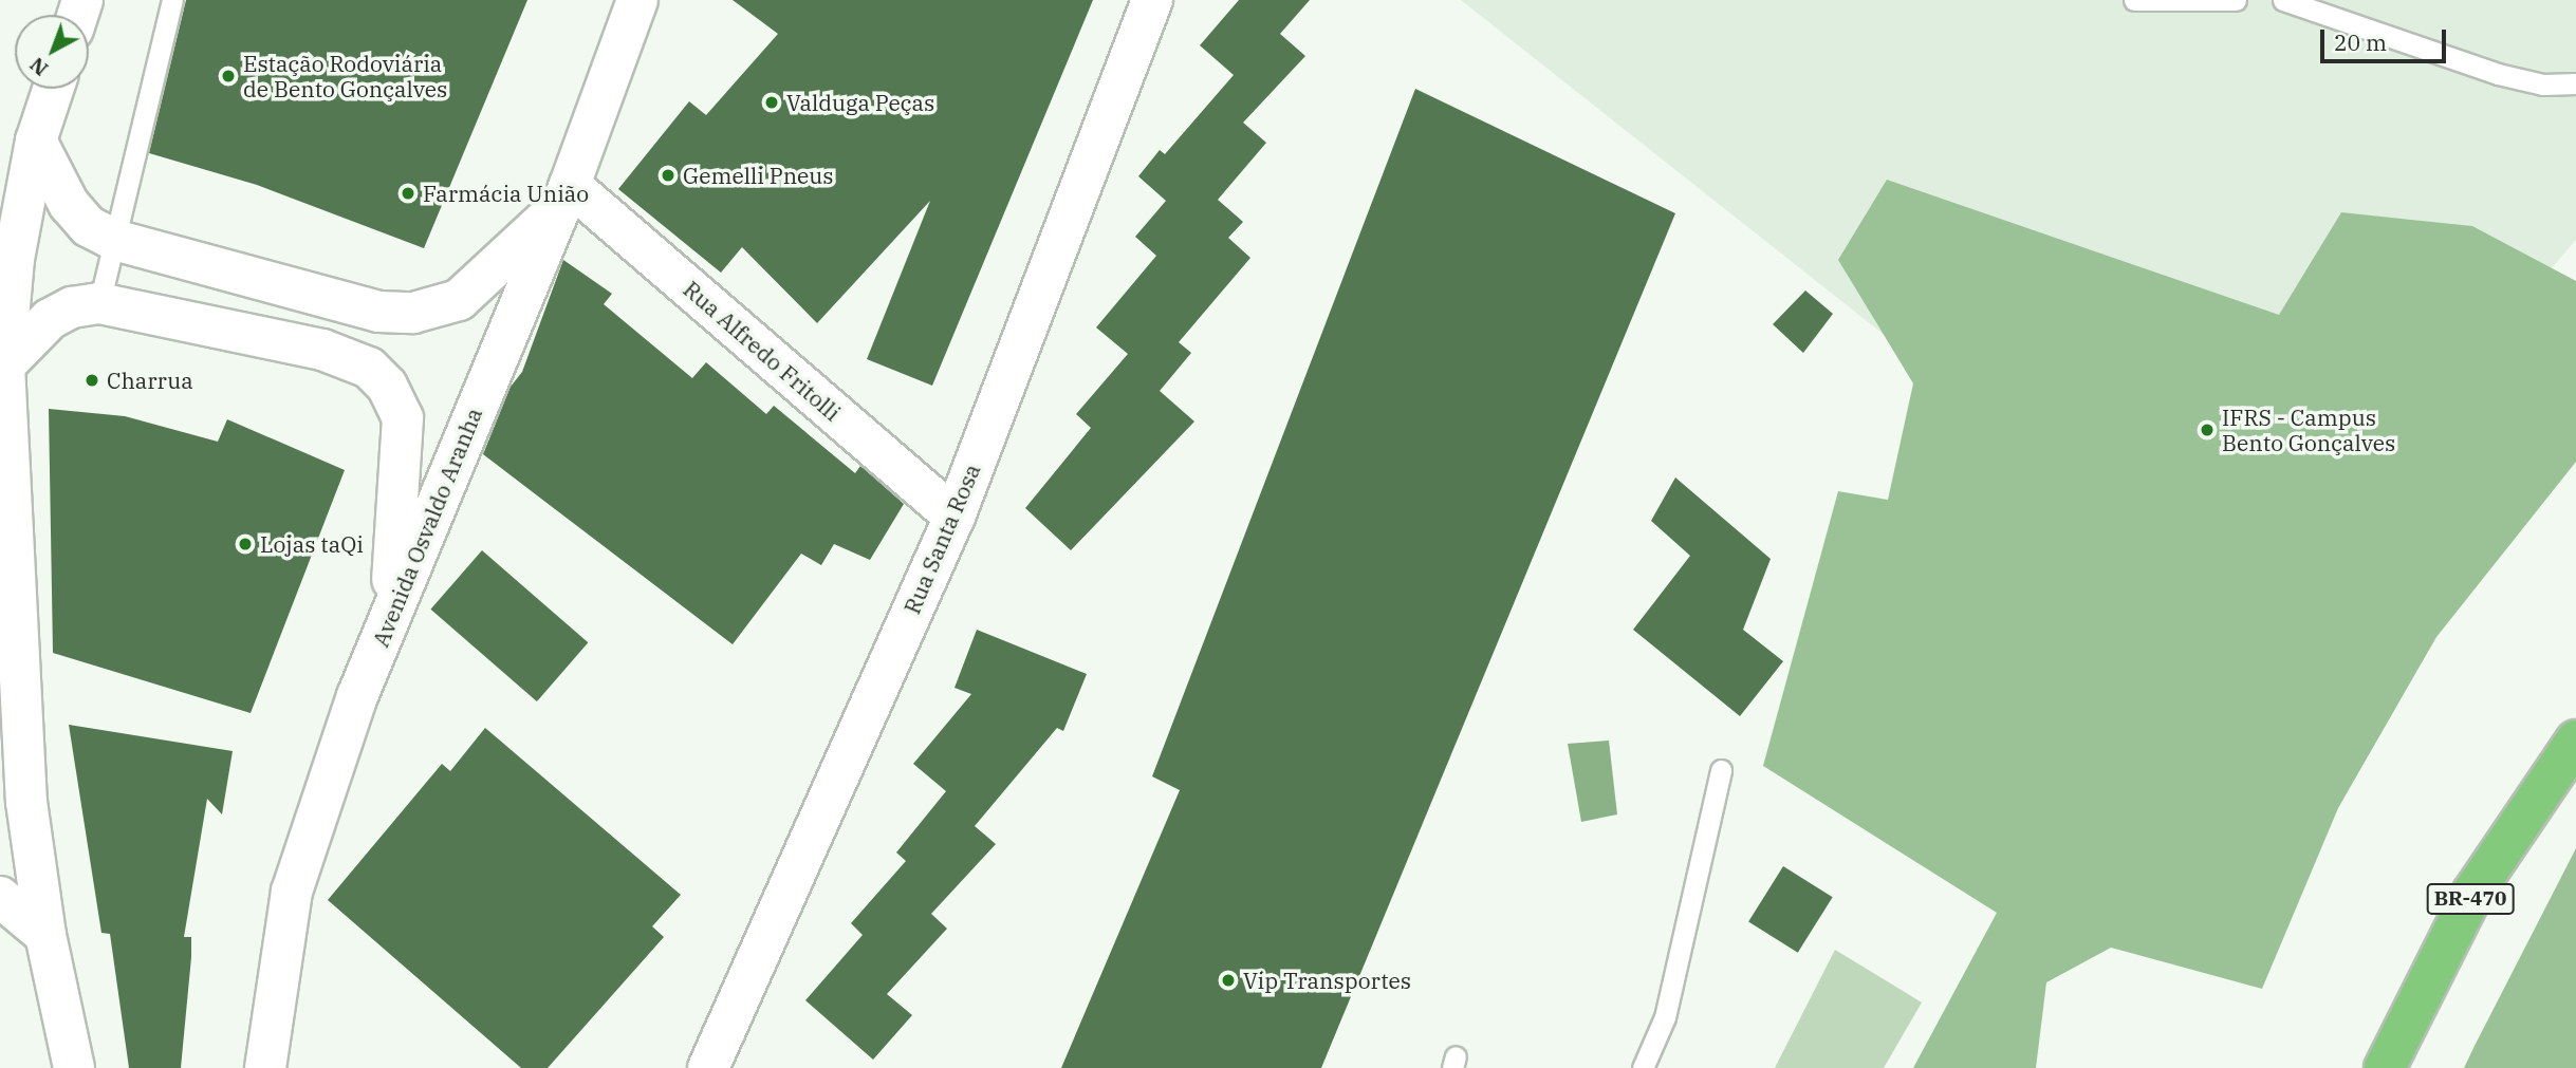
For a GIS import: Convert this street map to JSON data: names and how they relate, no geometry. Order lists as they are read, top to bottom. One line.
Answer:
{"streets":{"highway":["BR-470"],"main road":["Rua Alfredo Fritolli","Avenida Osvaldo Aranha","Rua Santa Rosa"]},"crossings":[["Rua Alfredo Fritolli","Avenida Osvaldo Aranha"],["Rua Alfredo Fritolli","Rua Santa Rosa"]],"places":["Estação Rodoviária de Bento Gonçalves","Valduga Peças","Gemelli Pneus","Farmácia União","Charrua","IFRS - Campus Bento Gonçalves","Lojas taQi","Vip Transportes"],"scale_bar":"20 m","north":"bottom left"}
